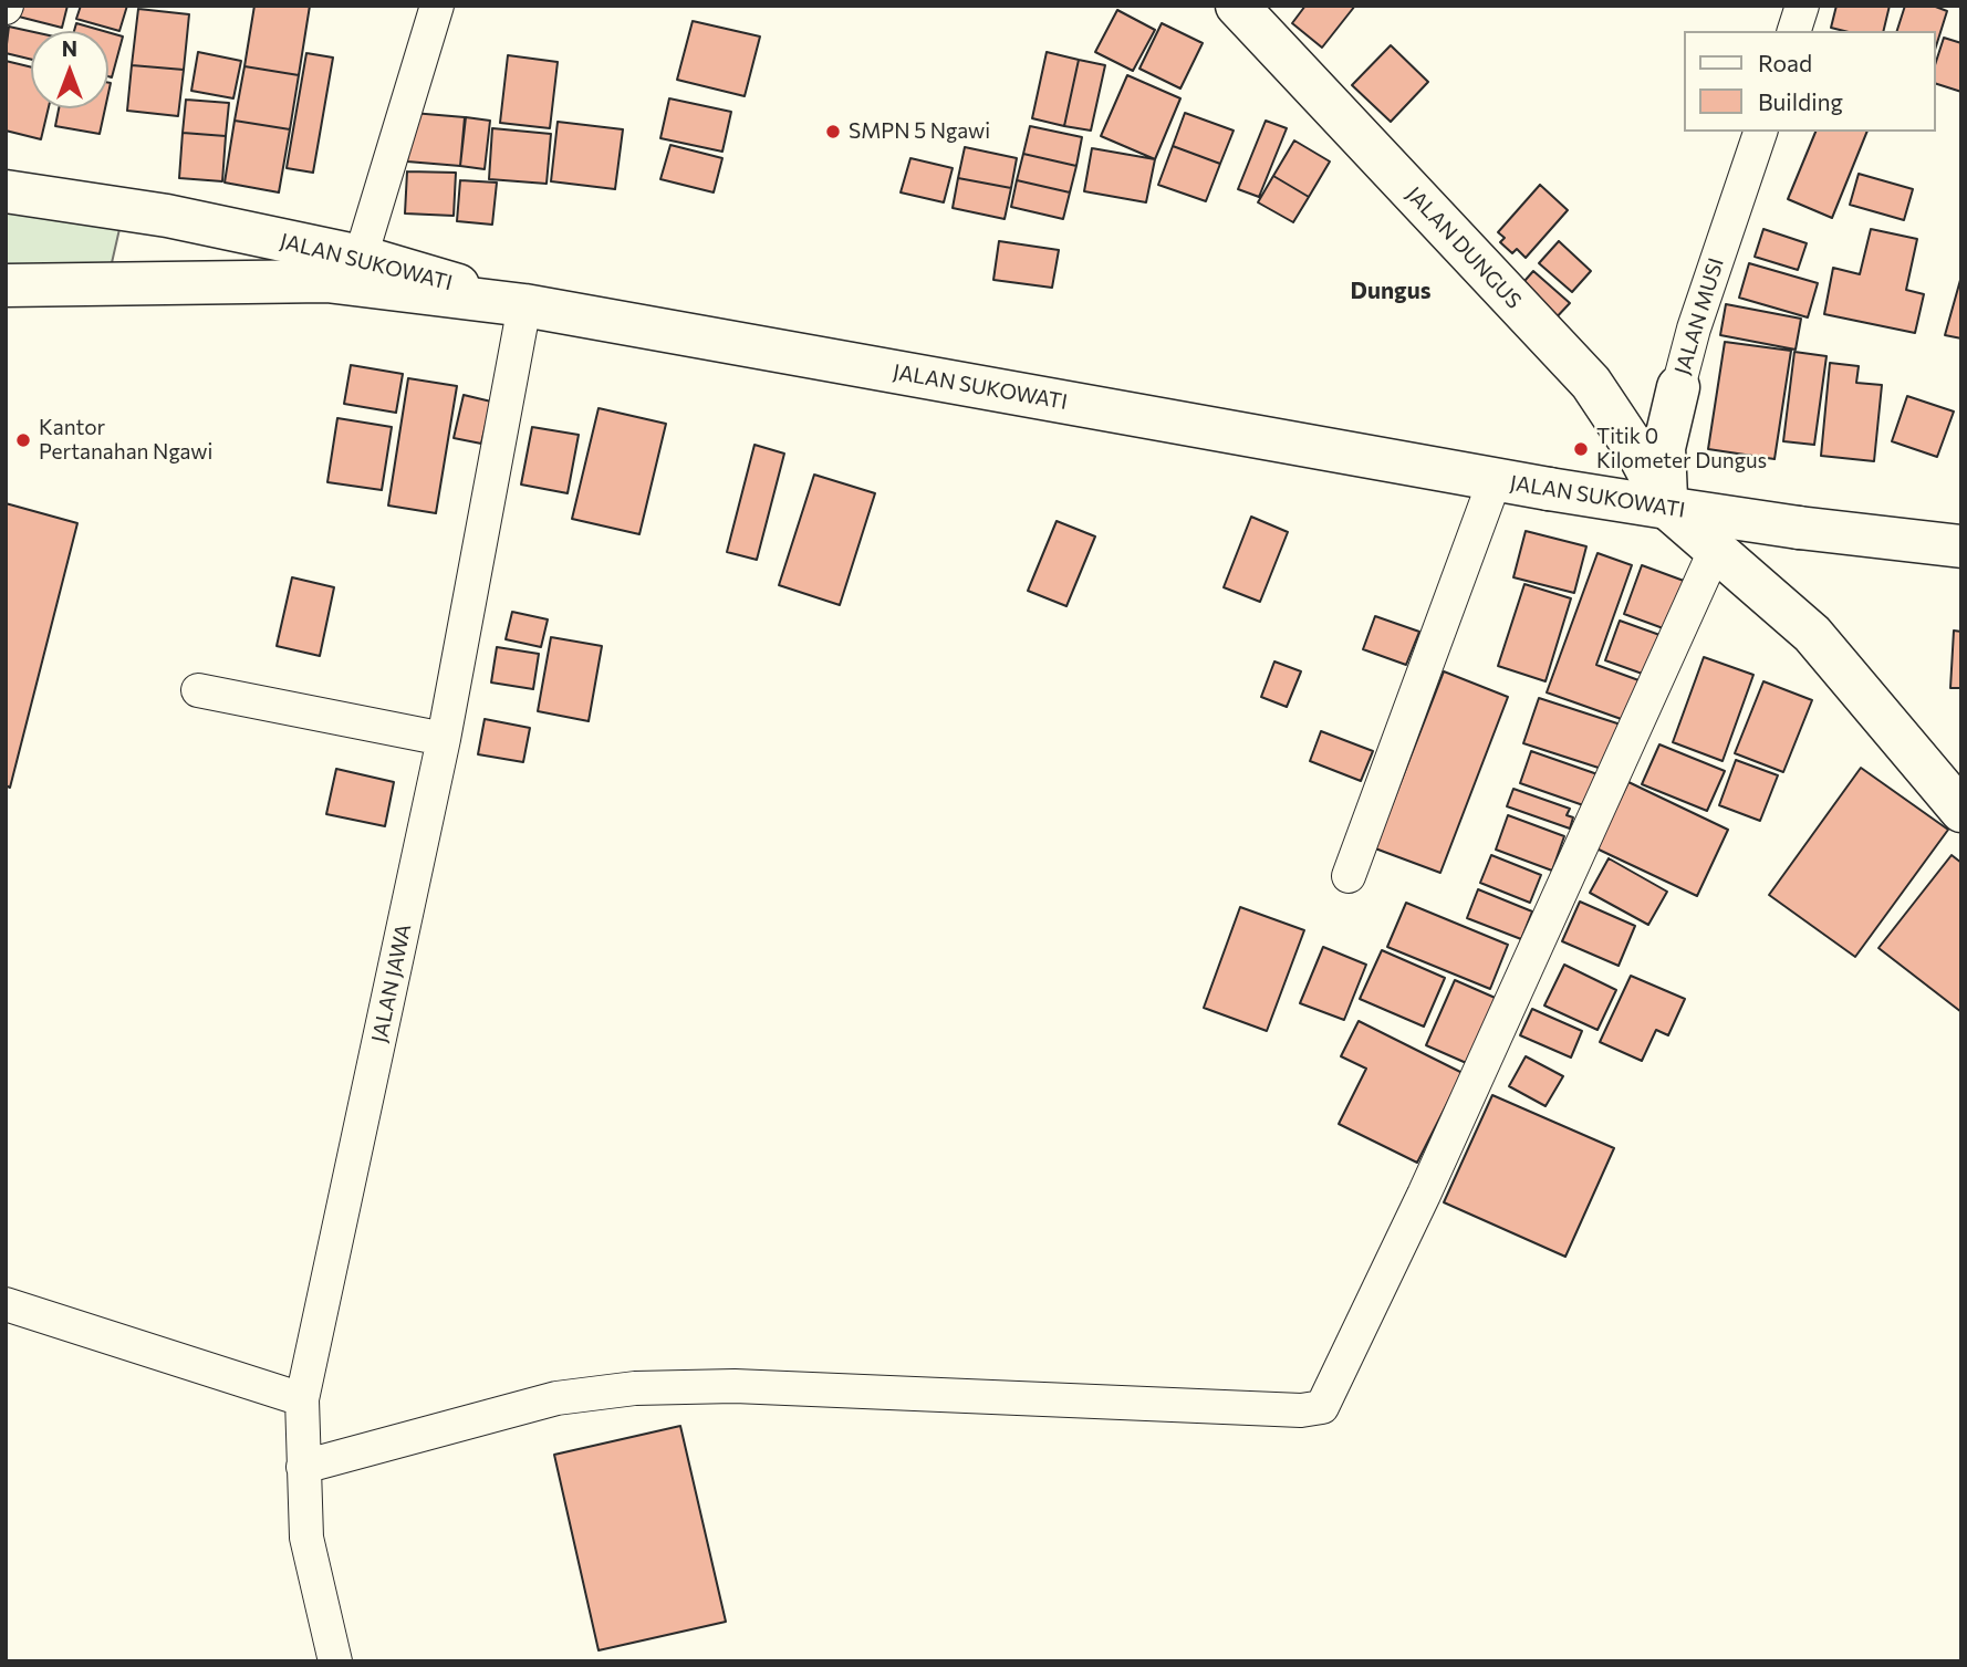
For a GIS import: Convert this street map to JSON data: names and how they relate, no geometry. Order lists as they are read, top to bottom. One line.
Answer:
{"streets":{"main road":["JALAN DUNGUS","JALAN SUKOWATI","JALAN MUSI"],"street":["JALAN JAWA"]},"crossings":[["JALAN DUNGUS","JALAN SUKOWATI"],["JALAN DUNGUS","JALAN MUSI"],["JALAN SUKOWATI","JALAN MUSI"],["JALAN SUKOWATI","JALAN JAWA"]],"districts":["Dungus"],"places":["SMPN 5 Ngawi","Kantor Pertanahan Ngawi","Titik 0 Kilometer Dungus"],"legend":["Road","Building"],"north":"top"}
